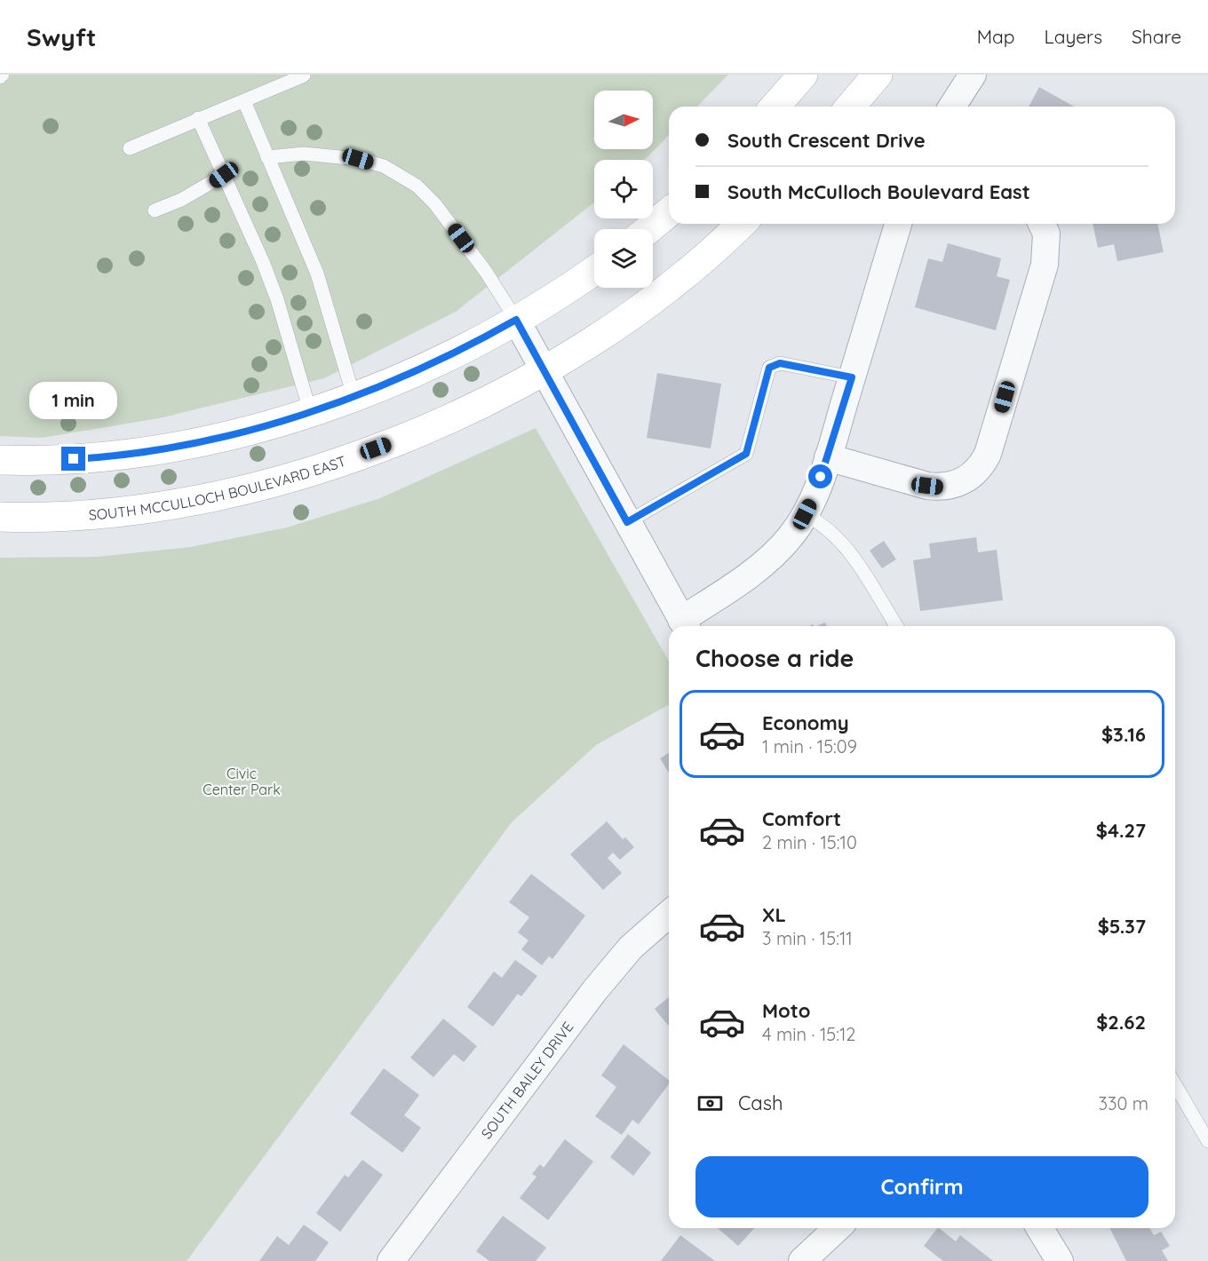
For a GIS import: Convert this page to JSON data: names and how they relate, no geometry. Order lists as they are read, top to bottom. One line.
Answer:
{"streets":{"main road":["SOUTH MCCULLOCH BOULEVARD EAST"],"street":["SOUTH BAILEY DRIVE"]},"parks":["Civic Center Park"],"north":"right","page":{"header":"Swyft","nav":["Map","Layers","Share"],"banner":["South Crescent Drive","South McCulloch Boulevard East"],"bubble":"1 min","heading":"Choose a ride","list":[{"name":"Economy","note":"1 min · 15:09","value":"$3.16"},{"name":"Comfort","note":"2 min · 15:10","value":"$4.27"},{"name":"XL","note":"3 min · 15:11","value":"$5.37"},{"name":"Moto","note":"4 min · 15:12","value":"$2.62"}],"pay":["Cash","330 m"],"buttons":"Confirm"}}
